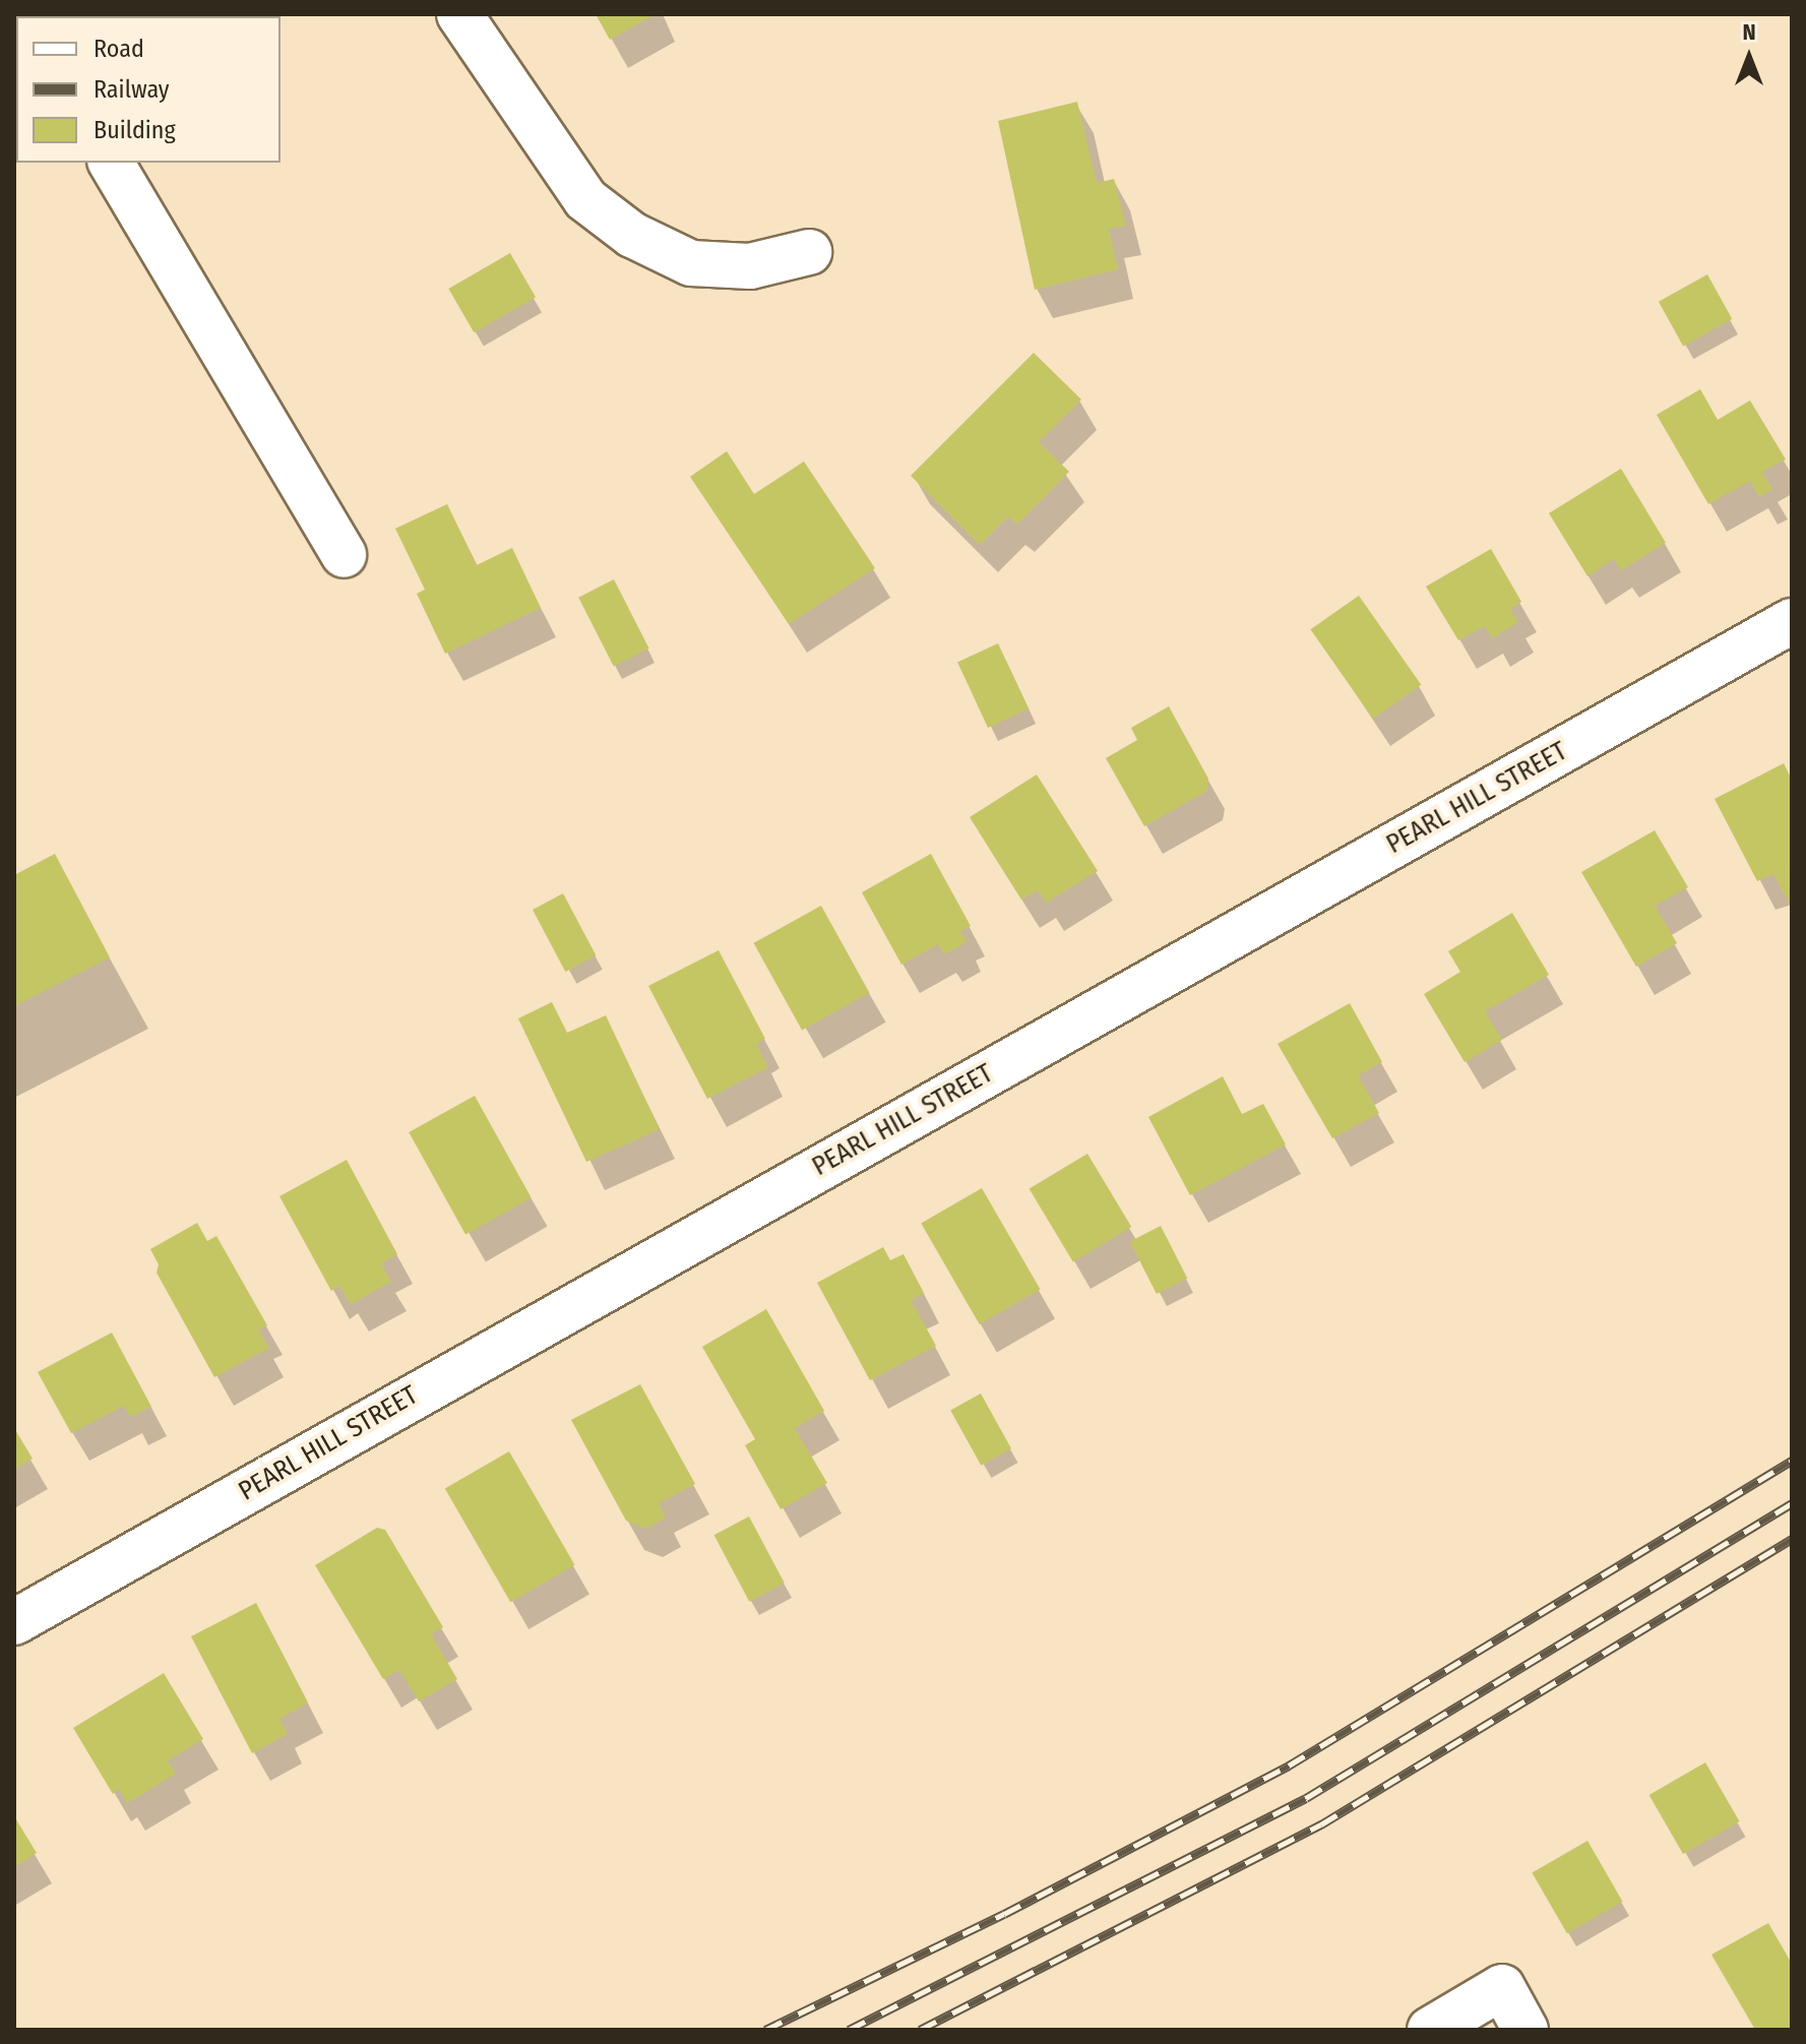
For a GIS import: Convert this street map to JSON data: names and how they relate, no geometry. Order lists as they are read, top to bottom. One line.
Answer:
{"streets":{"street":["PEARL HILL STREET"]},"legend":["Road","Railway","Building"],"north":"top"}
